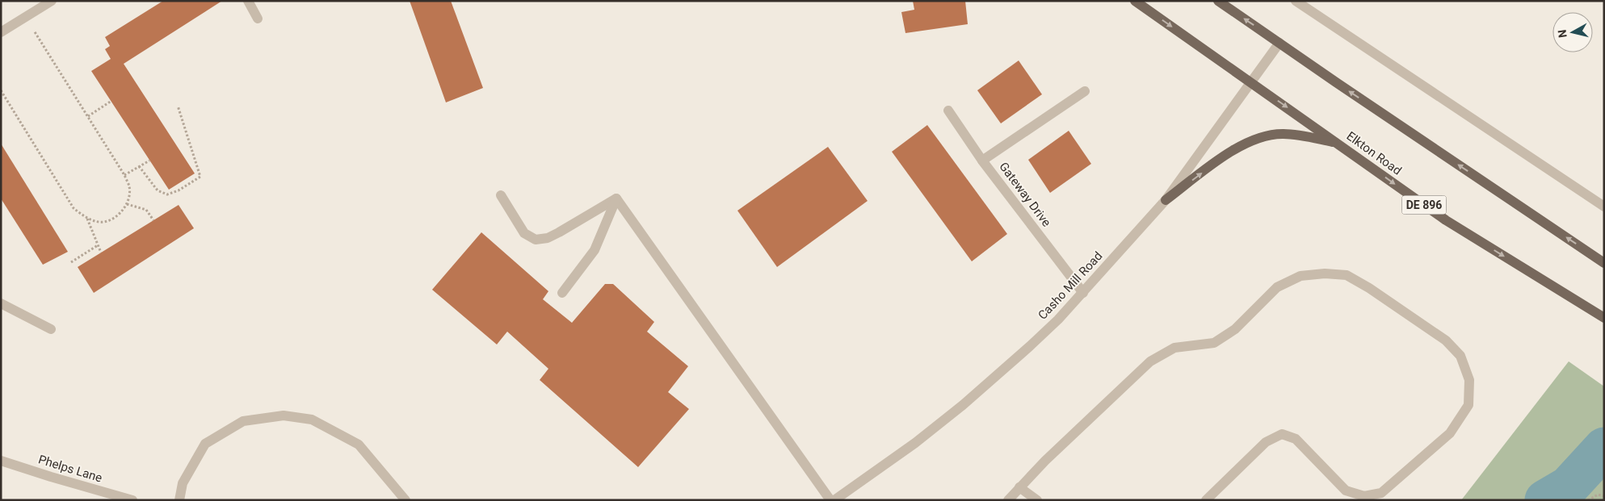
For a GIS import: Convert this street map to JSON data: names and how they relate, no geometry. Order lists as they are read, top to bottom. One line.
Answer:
{"streets":{"main road":["Elkton Road","DE 896"],"street":["Gateway Drive","Casho Mill Road","Phelps Lane"]},"crossings":[["Elkton Road","Casho Mill Road"],["Gateway Drive","Casho Mill Road"]],"north":"left"}
